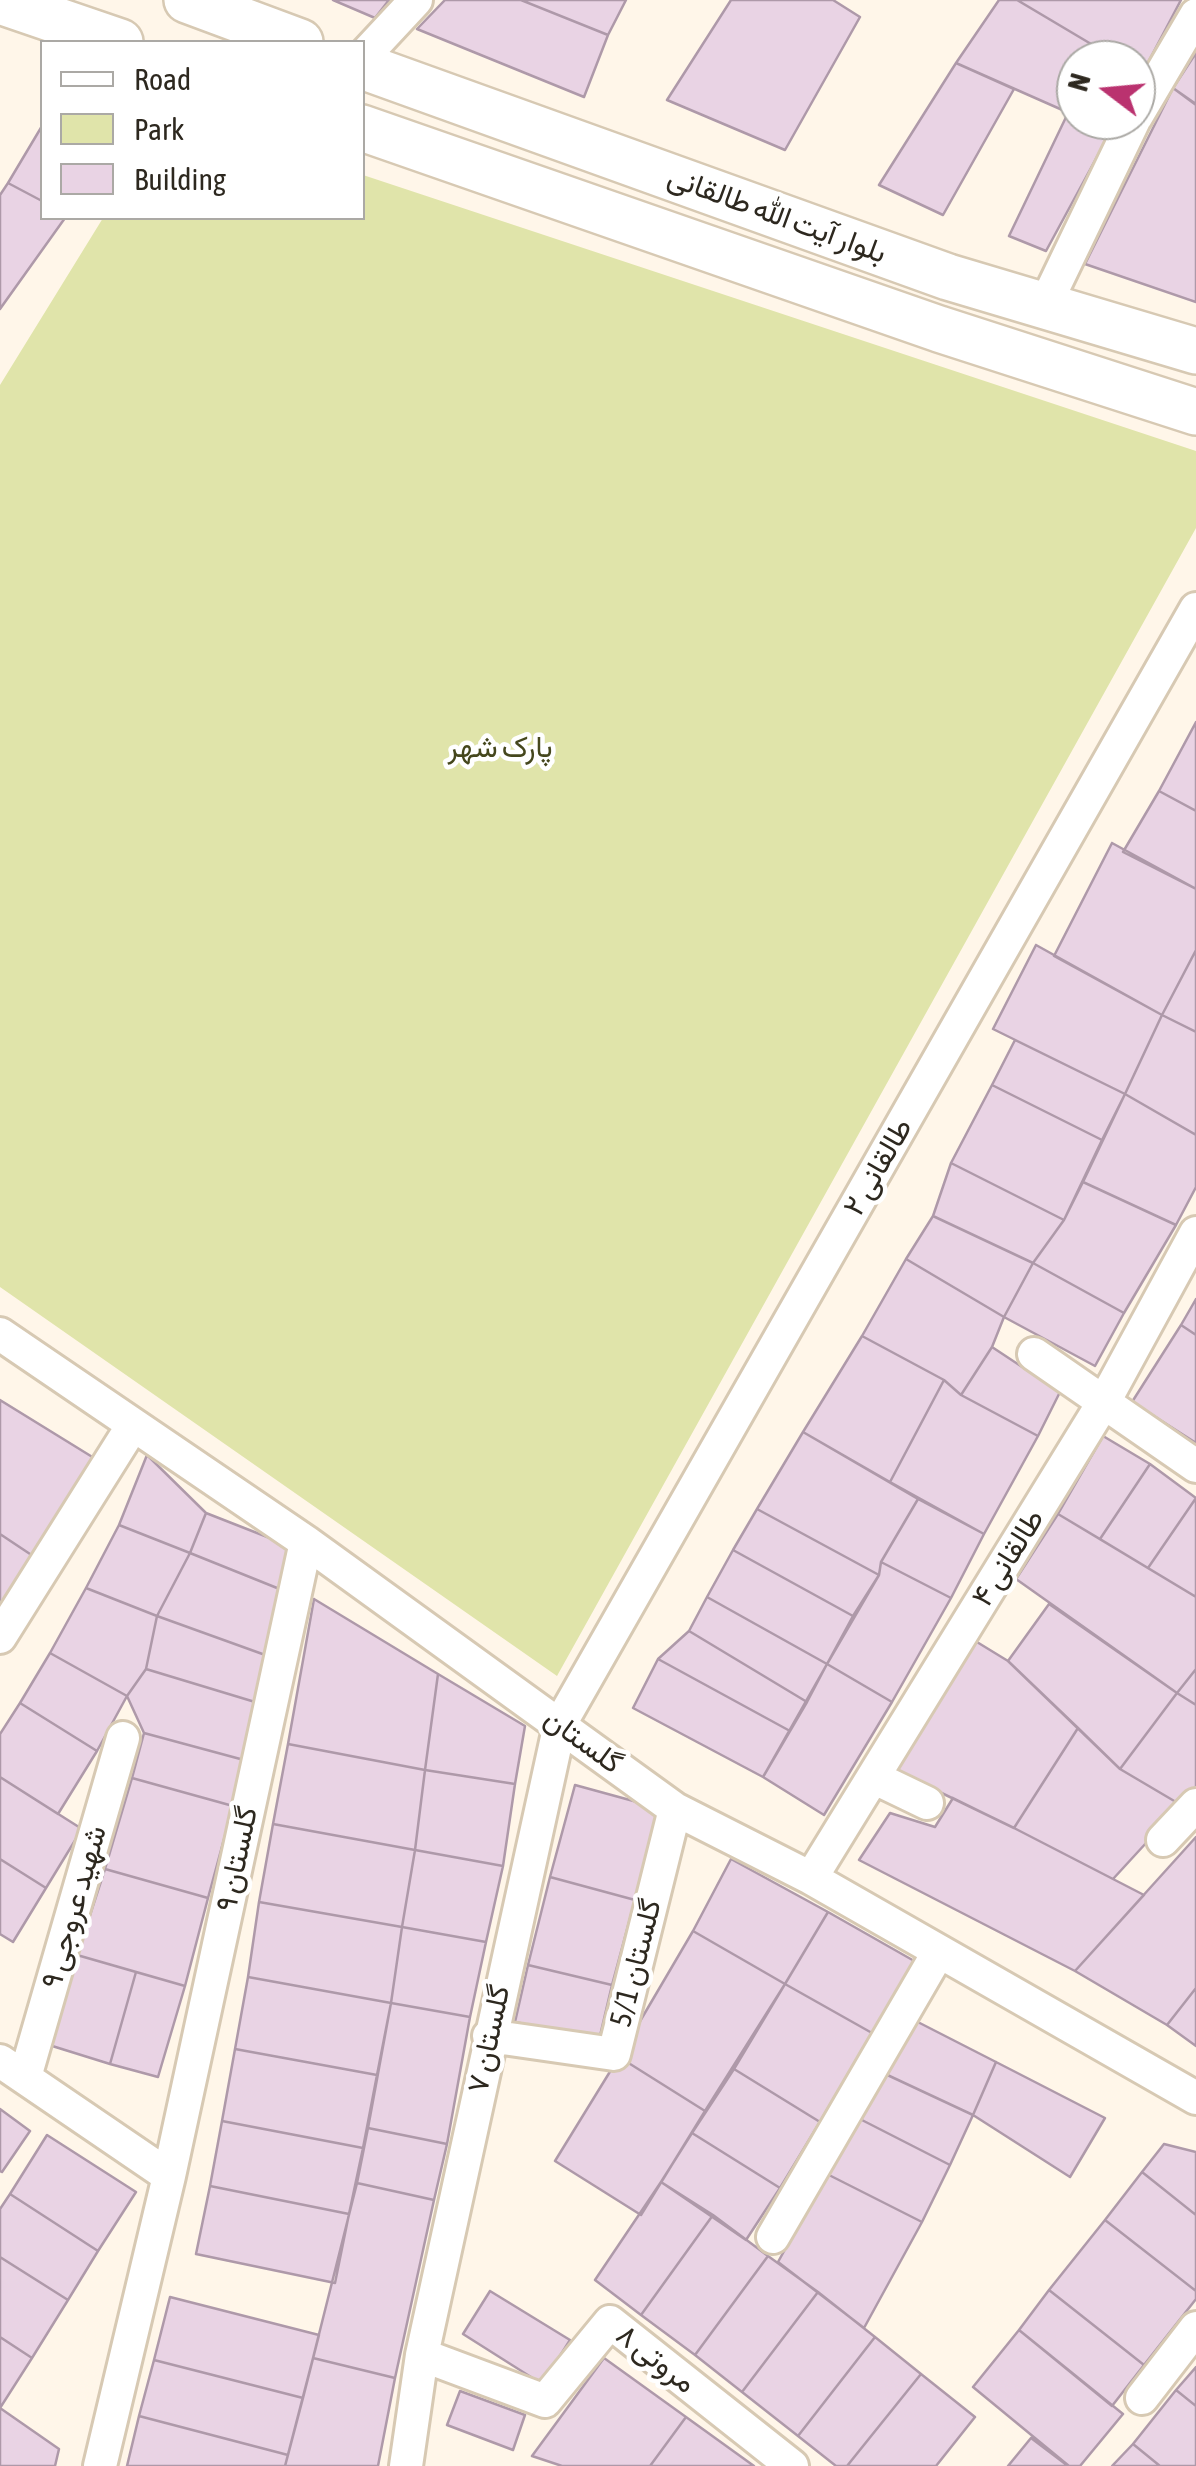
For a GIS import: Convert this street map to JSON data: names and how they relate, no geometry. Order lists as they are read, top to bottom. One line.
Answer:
{"streets":{"main road":["بلوار آیت الله طالقانی"],"street":["طالقانی ۲","طالقانی ۴","گلستان","گلستان ۹","شهید عروجی ۹","گلستان 5/1","گلستان ۷","مروتی ۸"]},"crossings":[["طالقانی ۲","گلستان"],["طالقانی ۲","گلستان ۷"],["طالقانی ۴","گلستان"],["گلستان","گلستان ۹"],["گلستان","گلستان 5/1"],["گلستان","گلستان ۷"],["گلستان 5/1","گلستان ۷"],["گلستان ۷","مروتی ۸"]],"parks":["پارک شهر"],"legend":["Road","Park","Building"],"north":"left"}
